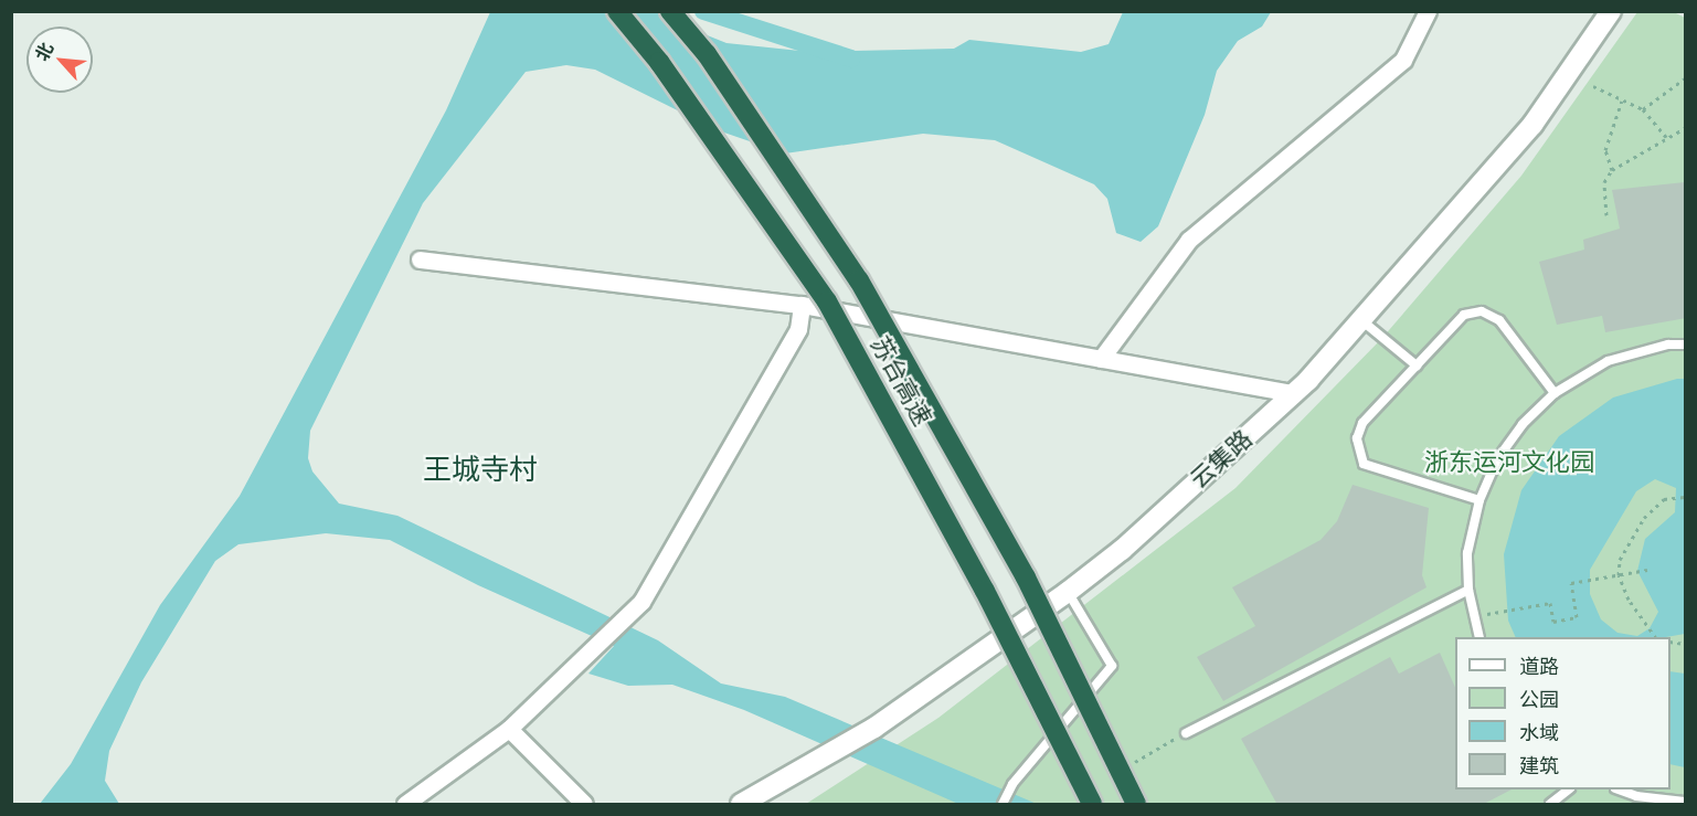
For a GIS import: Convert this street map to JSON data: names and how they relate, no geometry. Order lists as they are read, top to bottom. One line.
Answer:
{"streets":{"highway":["苏台高速"],"street":["云集路"]},"districts":["王城寺村"],"parks":["浙东运河文化园"],"legend":["道路","公园","水域","建筑"],"north":"top left"}
